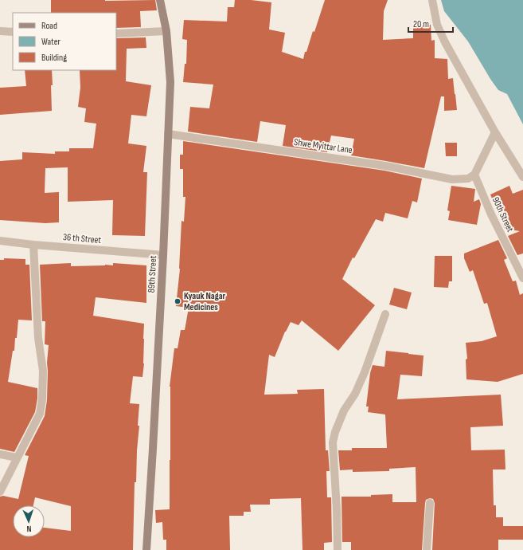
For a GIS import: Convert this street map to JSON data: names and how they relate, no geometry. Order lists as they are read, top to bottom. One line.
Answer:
{"streets":{"main road":["89th Street"],"street":["Shwe Myittar Lane","90th Street","36 th Street"]},"crossings":[["Shwe Myittar Lane","90th Street"],["Shwe Myittar Lane","89th Street"],["36 th Street","89th Street"]],"places":["Kyauk Nagar Medicines"],"legend":["Road","Water","Building"],"scale_bar":"20 m","north":"bottom"}
